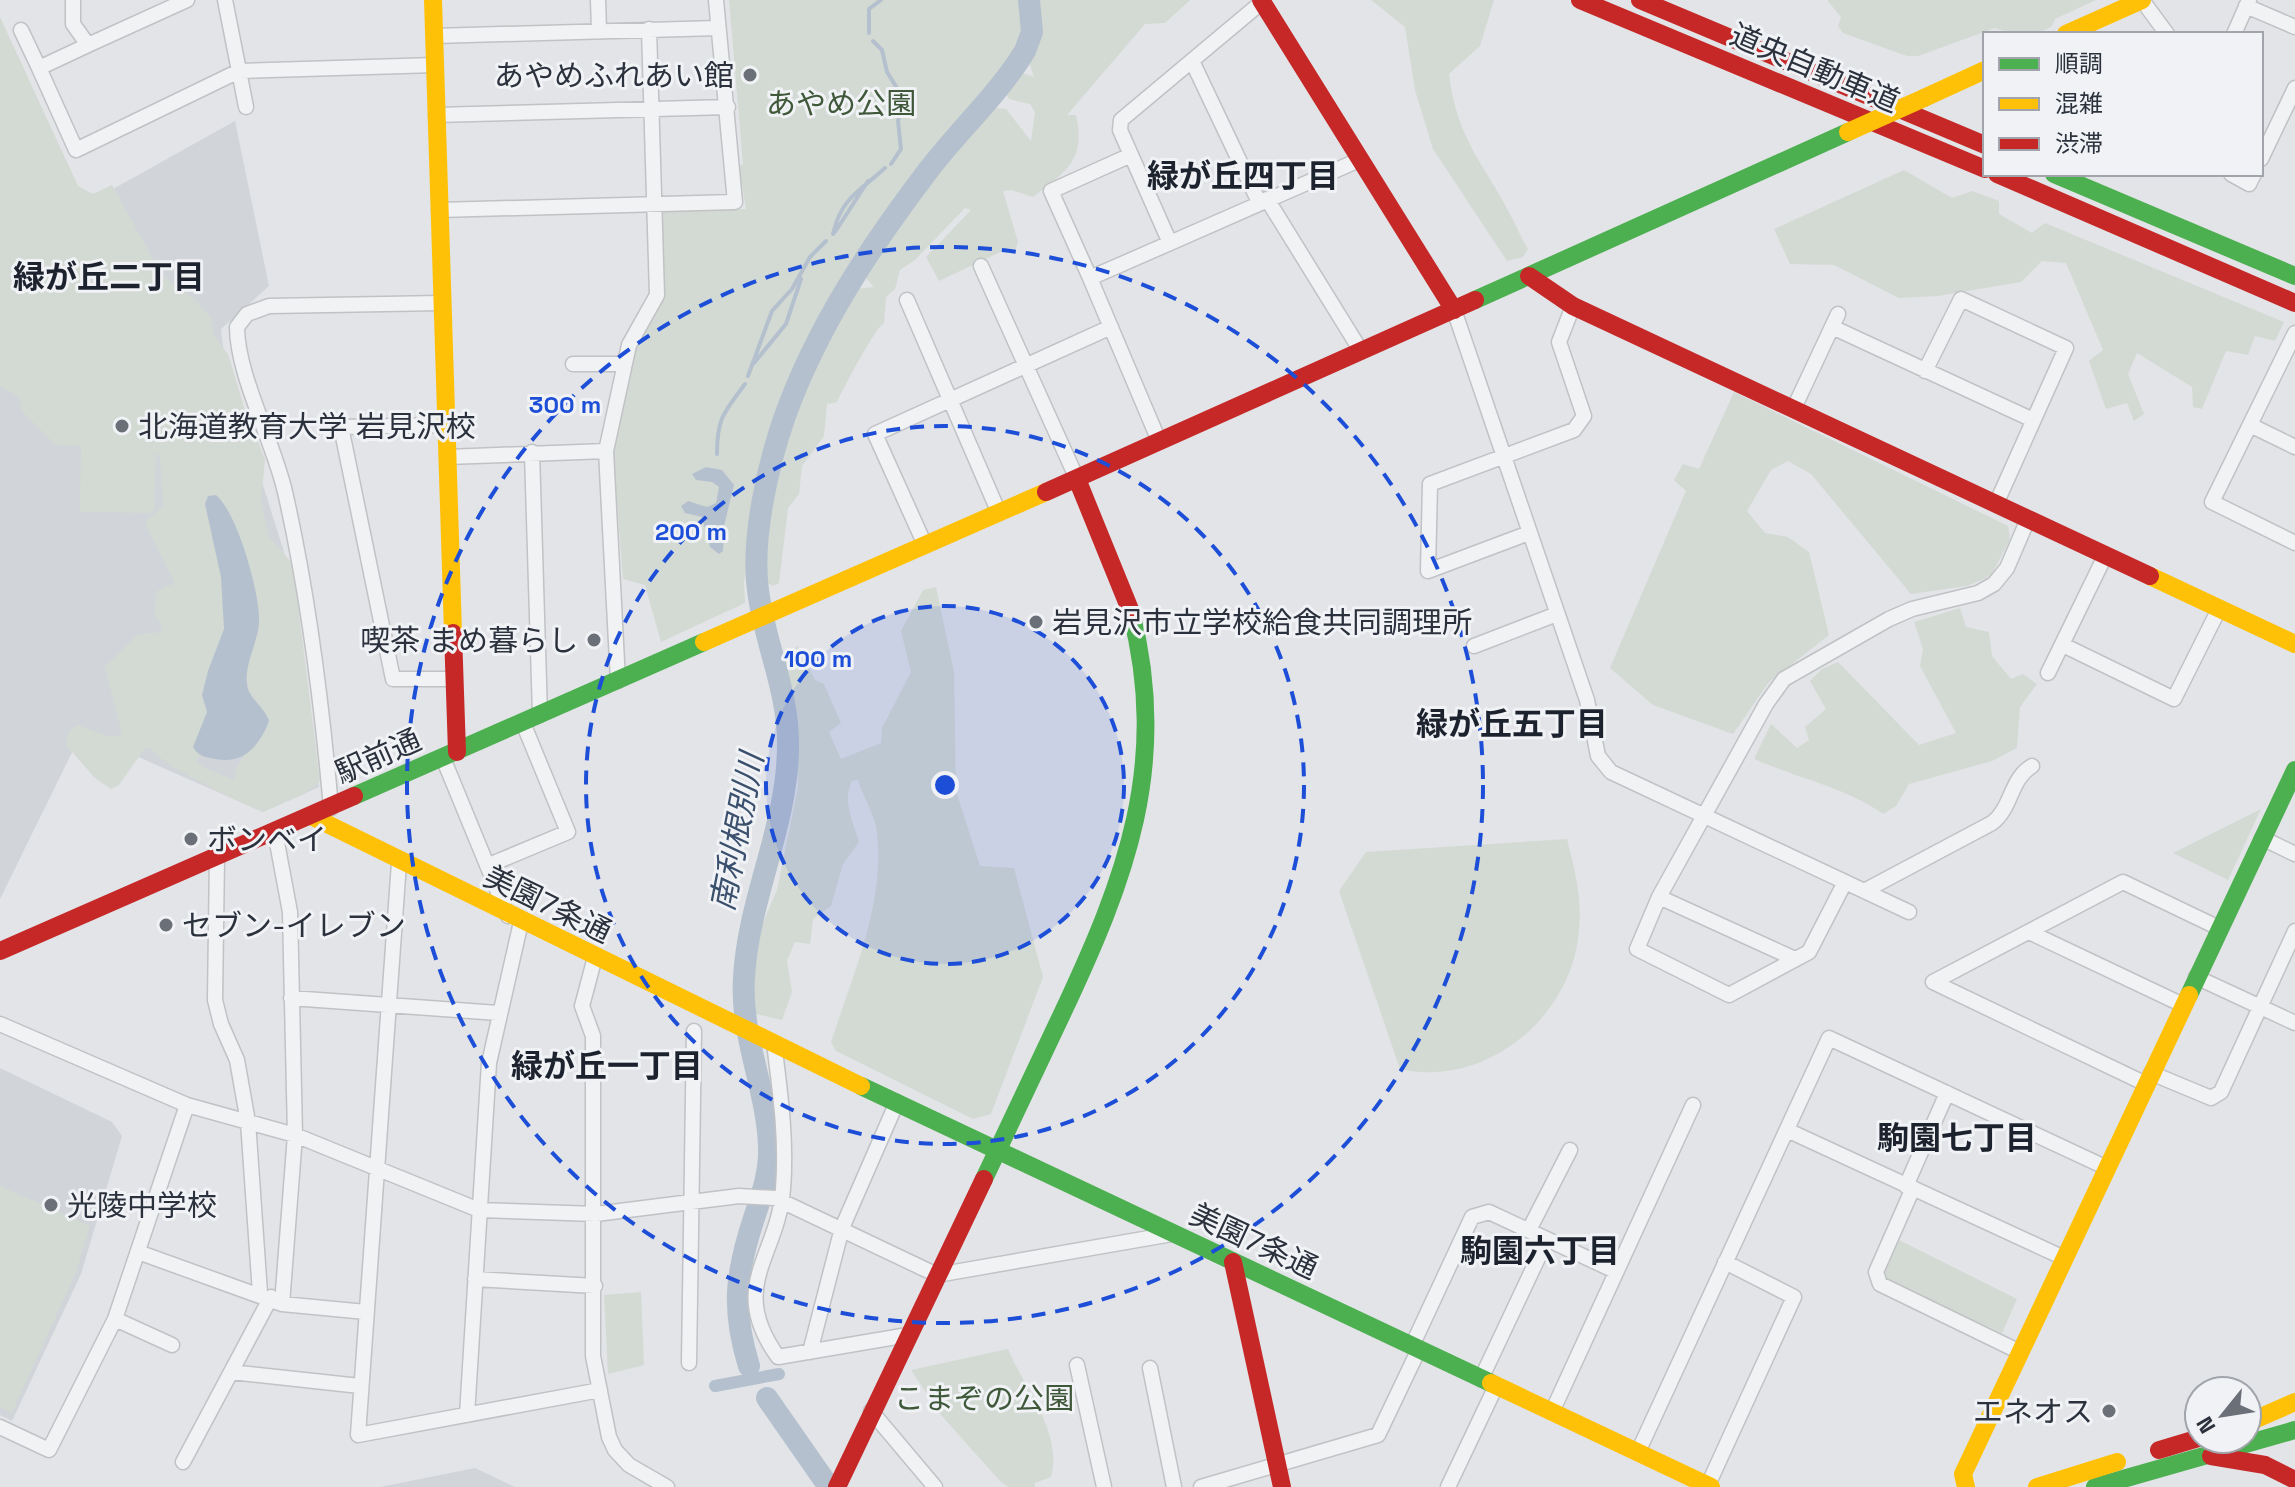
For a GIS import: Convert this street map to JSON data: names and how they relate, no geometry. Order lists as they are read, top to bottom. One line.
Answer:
{"streets":{"main road":["道央自動車道","駅前通","美園7条通"]},"crossings":[["駅前通","美園7条通"]],"districts":["緑が丘四丁目","緑が丘二丁目","緑が丘五丁目","緑が丘一丁目","駒園七丁目","駒園六丁目"],"water":["南利根別川"],"parks":["あやめ公園","こまぞの公園"],"places":["あやめふれあい館","北海道教育大学 岩見沢校","岩見沢市立学校給食共同調理所","喫茶 まめ暮らし","ボンベイ","セブン-イレブン","光陵中学校","エネオス"],"legend":["順調","混雑","渋滞"],"north":"bottom left","rings":["300 m","200 m","100 m"]}
